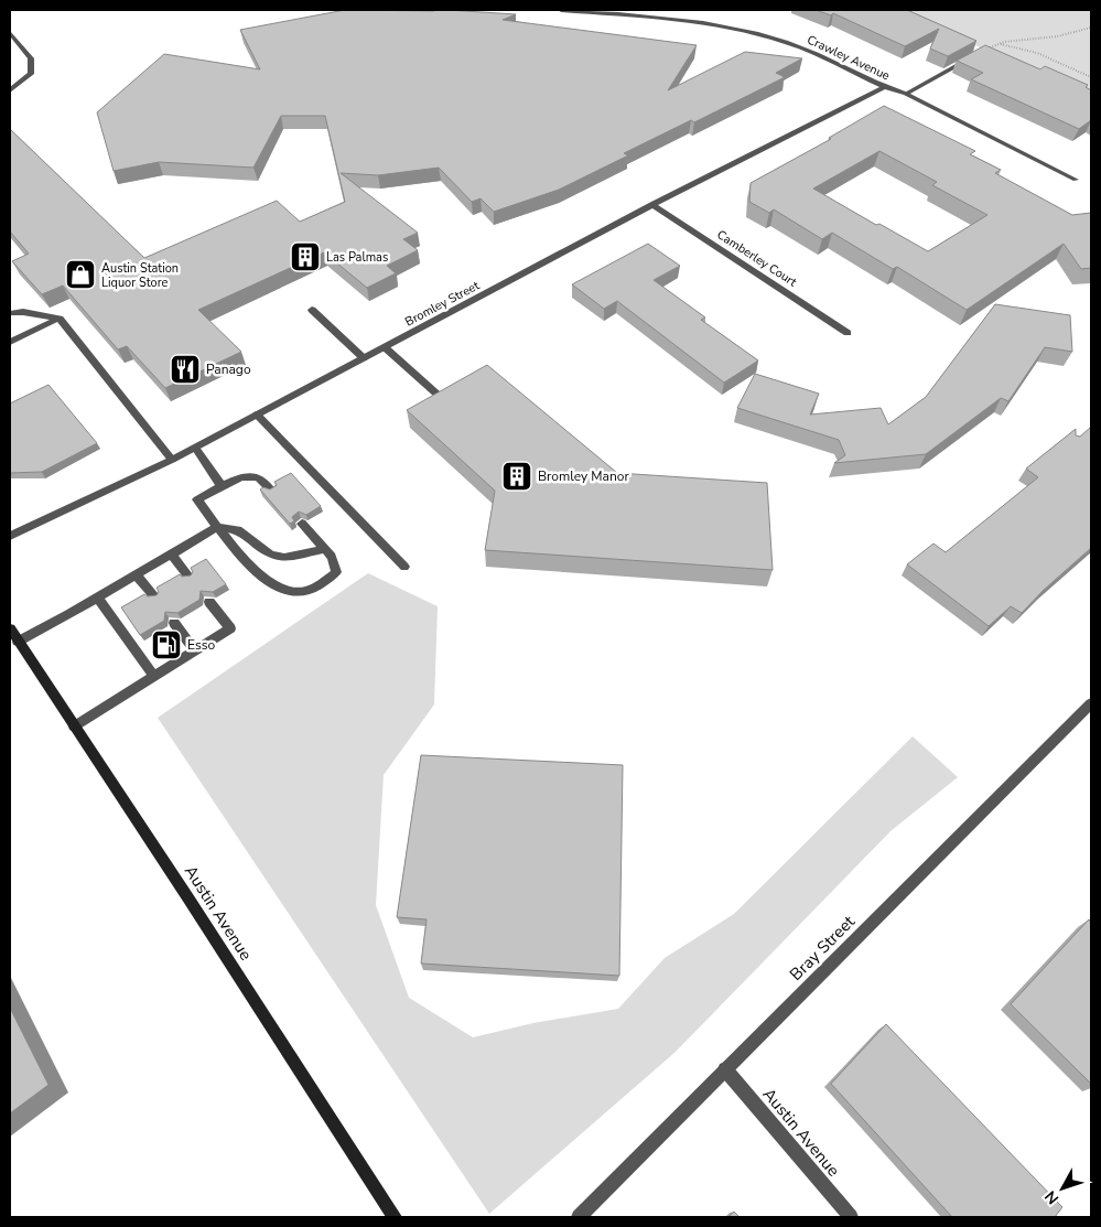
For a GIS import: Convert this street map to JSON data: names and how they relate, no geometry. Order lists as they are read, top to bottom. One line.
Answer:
{"streets":{"main road":["Austin Avenue"],"street":["Crawley Avenue","Camberley Court","Bromley Street","Bray Street"]},"crossings":[["Crawley Avenue","Bromley Street"],["Camberley Court","Bromley Street"],["Austin Avenue","Bray Street"]],"places":{"building":["Las Palmas","Bromley Manor"],"shop":["Austin Station Liquor Store"],"restaurant":["Panago"],"fuel station":["Esso"]},"north":"bottom left"}
